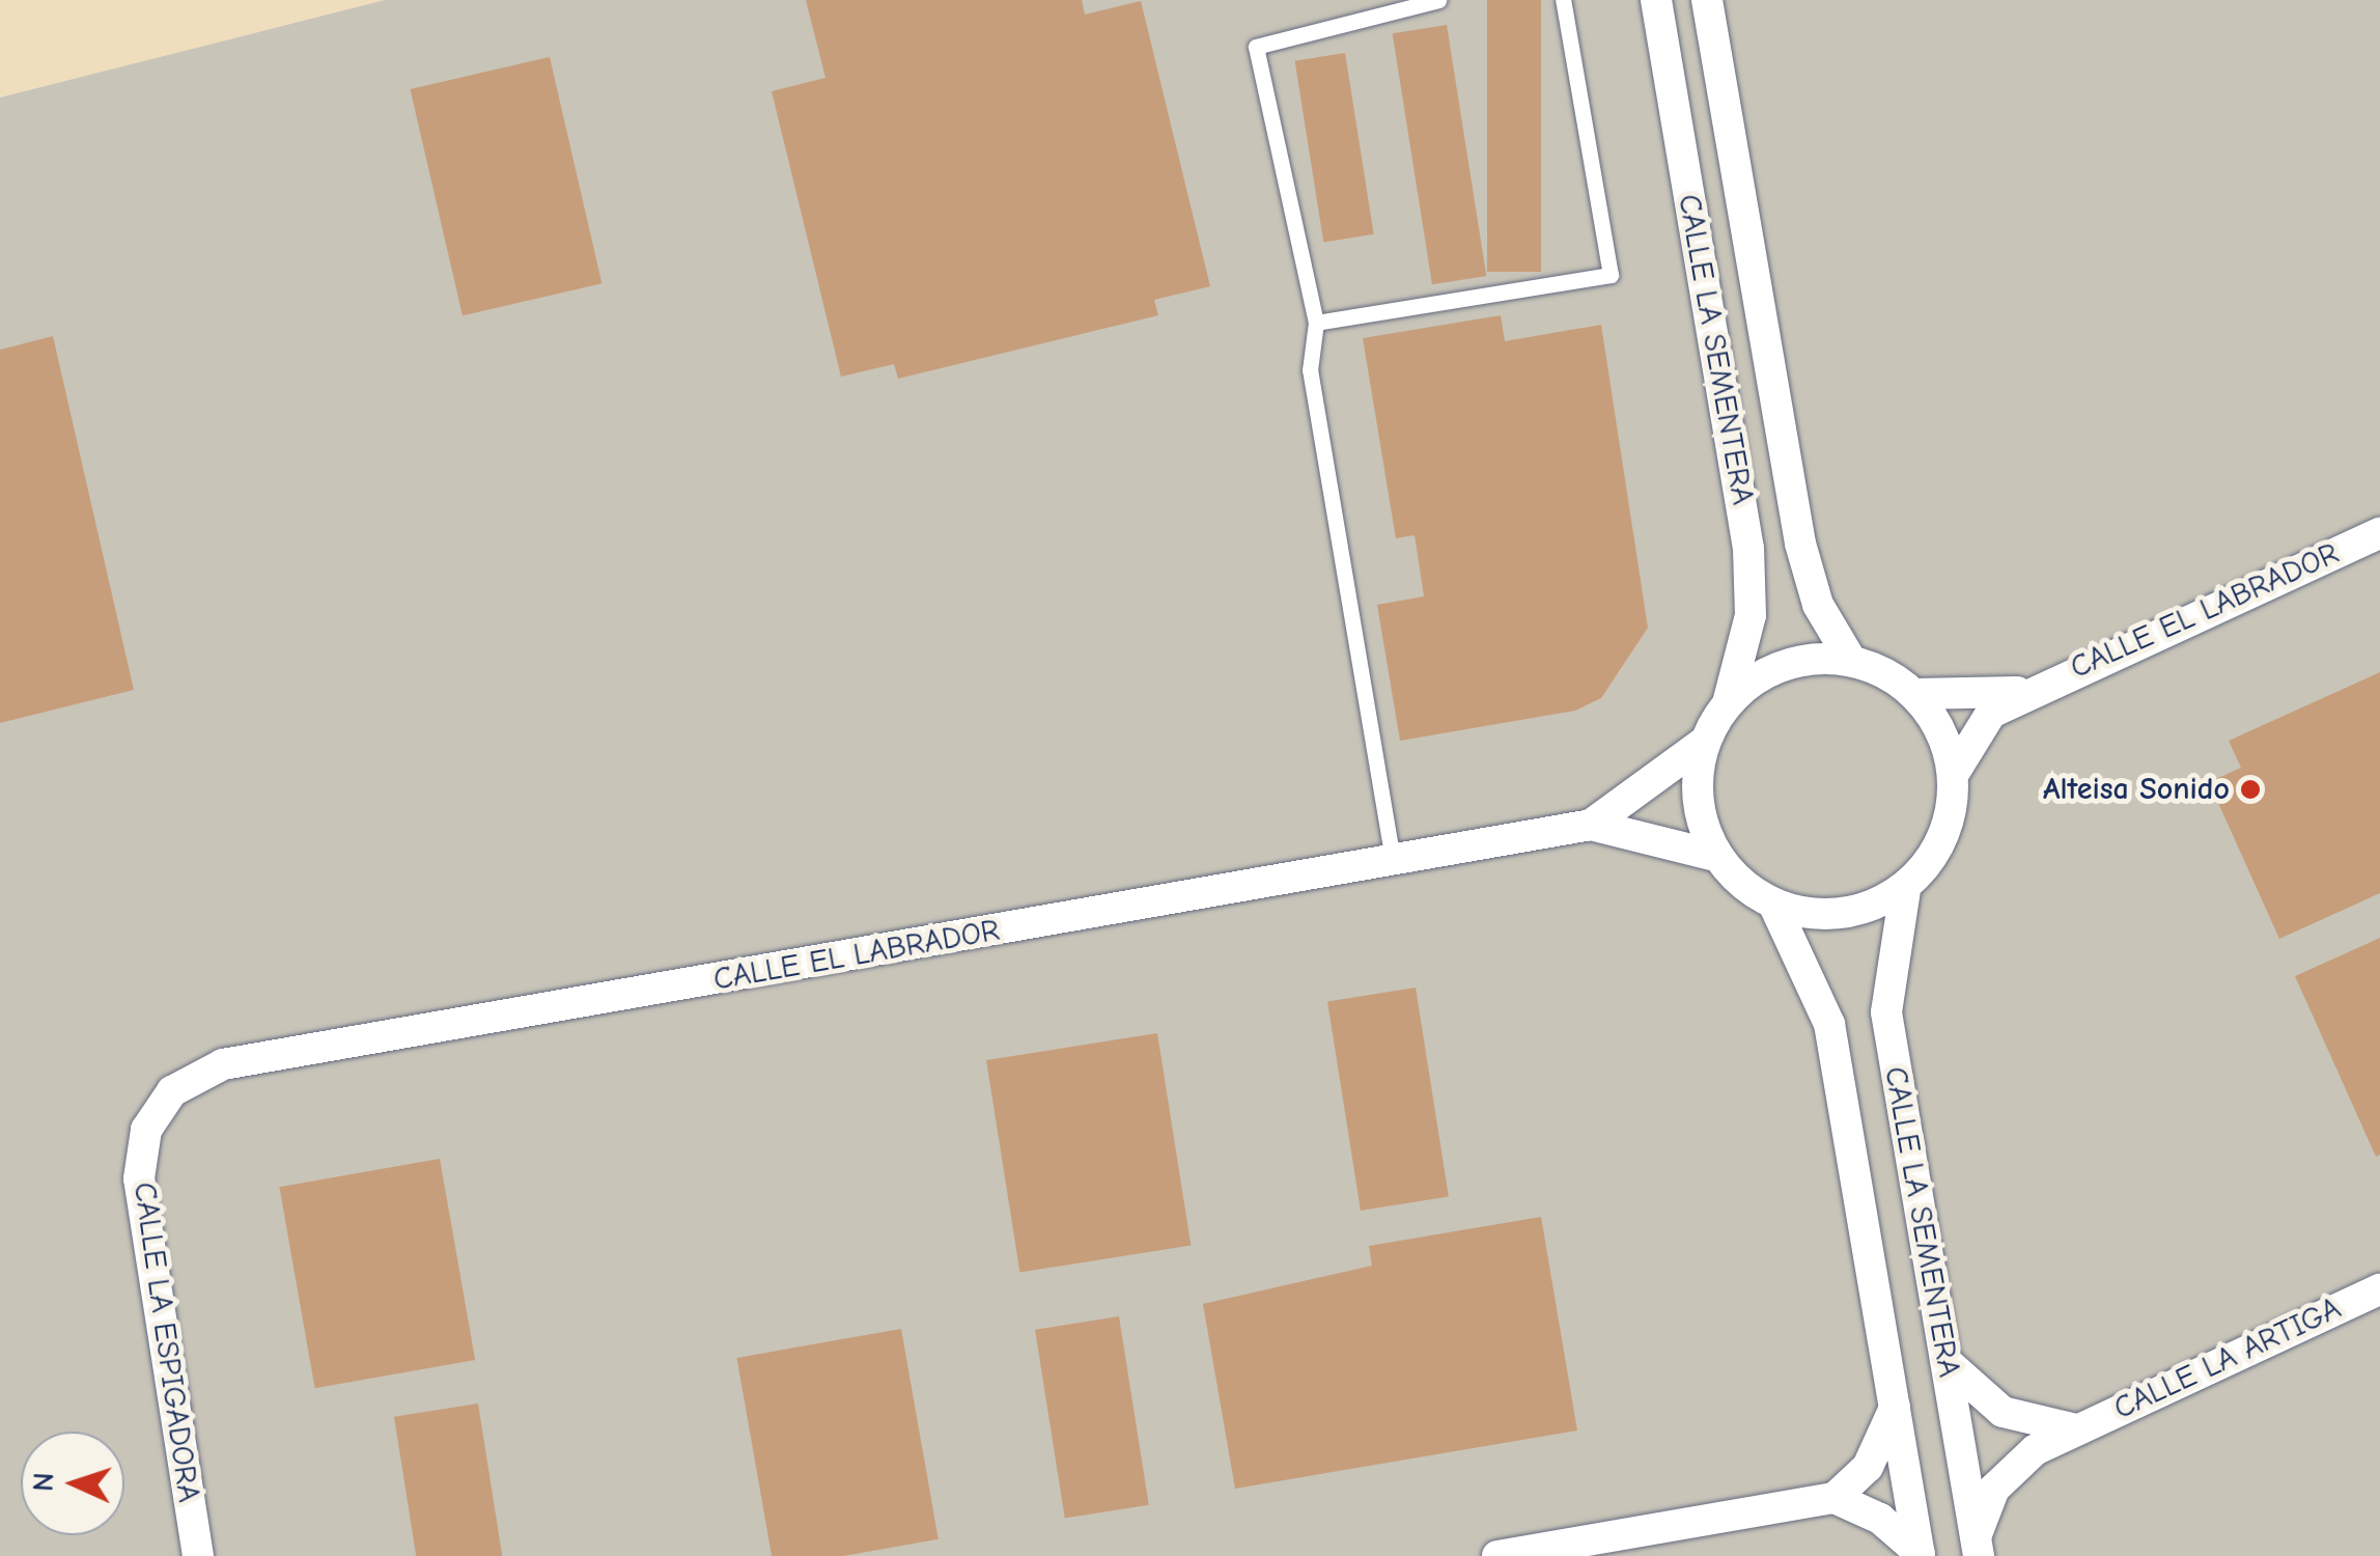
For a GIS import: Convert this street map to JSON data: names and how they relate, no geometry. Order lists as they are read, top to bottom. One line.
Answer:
{"streets":{"street":["CALLE LA SEMENTERA","CALLE EL LABRADOR","CALLE LA ESPIGADORA","CALLE LA ARTIGA"]},"crossings":[["CALLE LA SEMENTERA","CALLE EL LABRADOR"],["CALLE LA SEMENTERA","CALLE LA ARTIGA"],["CALLE EL LABRADOR","CALLE LA ESPIGADORA"]],"places":["Alteisa Sonido"],"north":"left"}
